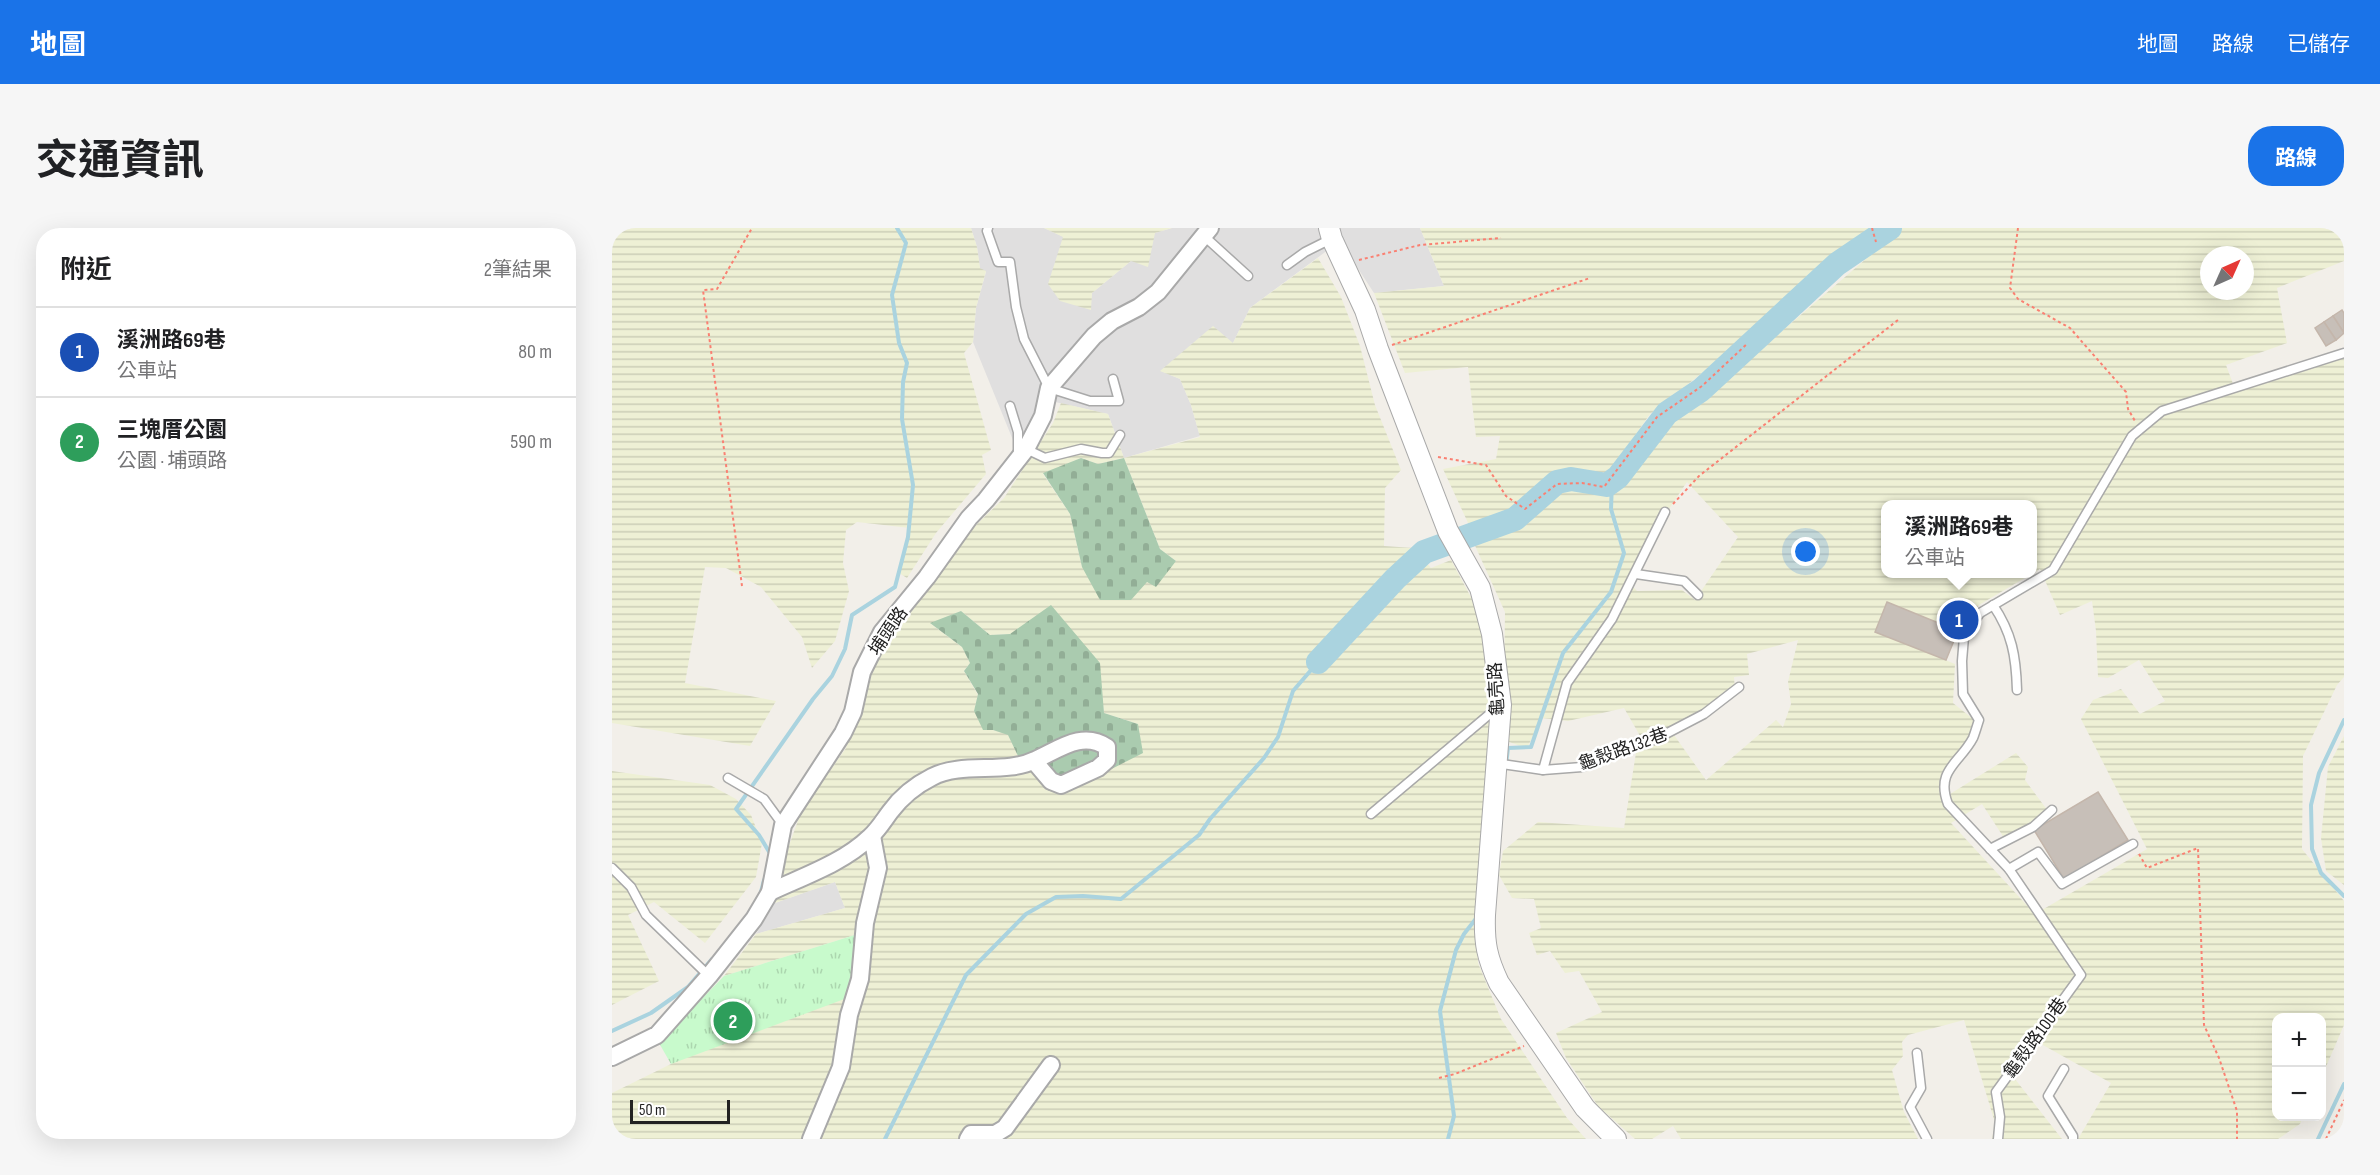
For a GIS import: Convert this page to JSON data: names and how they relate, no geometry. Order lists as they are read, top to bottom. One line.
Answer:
{"streets":{"street":["埔頭路","龜壳路"],"lane":["龜殼路132巷","龜殼路100巷"]},"crossings":[["龜壳路","龜殼路132巷"]],"scale_bar":"50 m","north":"top right","page":{"header":"地圖","nav":["地圖","路線","已儲存"],"title":"交通資訊","buttons":"路線","heading":["附近","2筆結果"],"list":[{"mark":"1","name":"溪洲路69巷","note":"公車站","value":"80 m"},{"mark":"2","name":"三塊厝公園","note":"公園 · 埔頭路","value":"590 m"}],"popup":["溪洲路69巷","公車站"],"pins":["1","2"],"map_buttons":["+","−"],"scale":"50 m"}}
